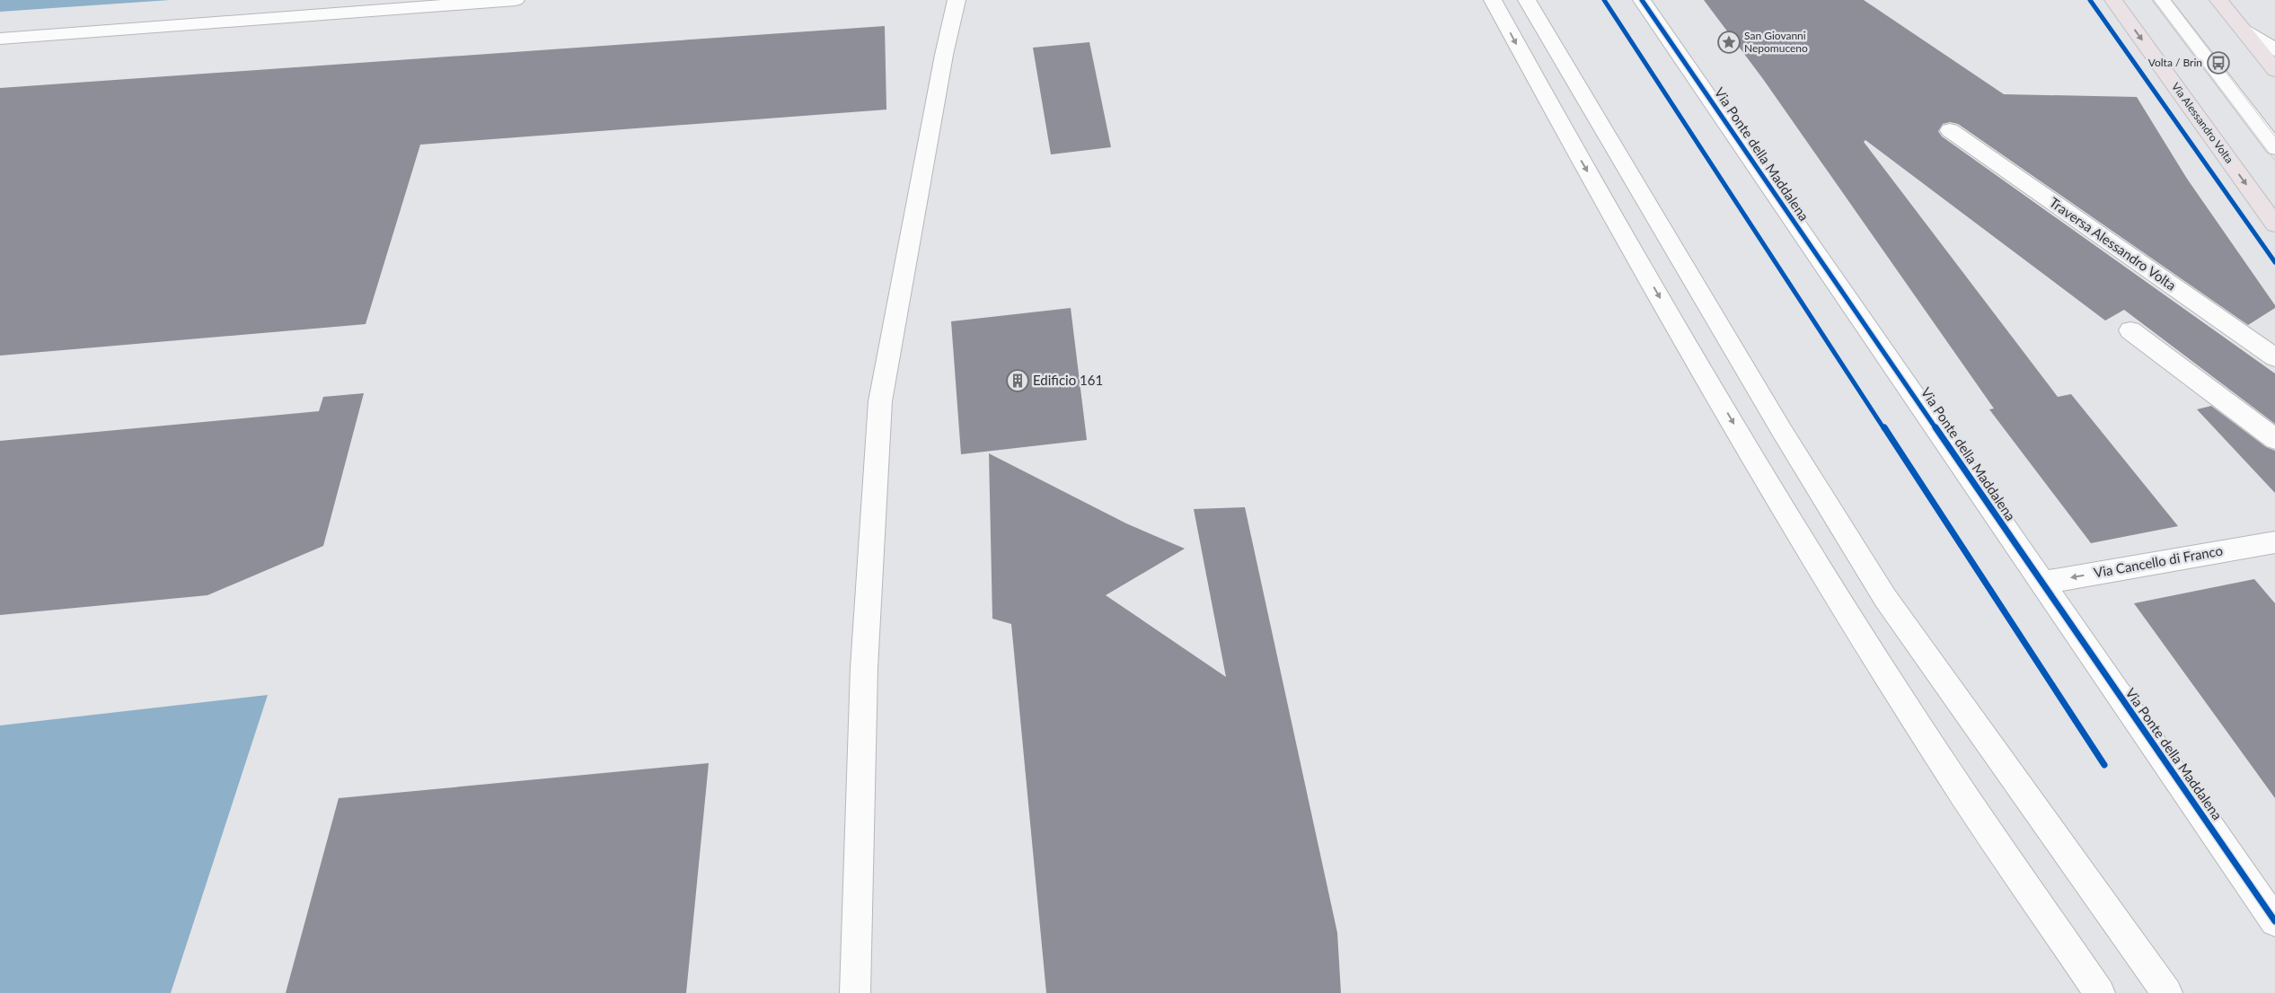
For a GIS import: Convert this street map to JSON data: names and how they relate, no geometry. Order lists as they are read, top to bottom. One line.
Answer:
{"streets":{"main road":["Via Alessandro Volta"],"street":["Via Ponte della Maddalena","Traversa Alessandro Volta","Via Cancello di Franco"]},"crossings":[["Via Ponte della Maddalena","Via Cancello di Franco"]],"one_way":["Via Cancello di Franco"],"places":{"place":["San Giovanni Nepomuceno"],"bus stop":["Volta / Brin"],"building":["Edificio 161"]}}
